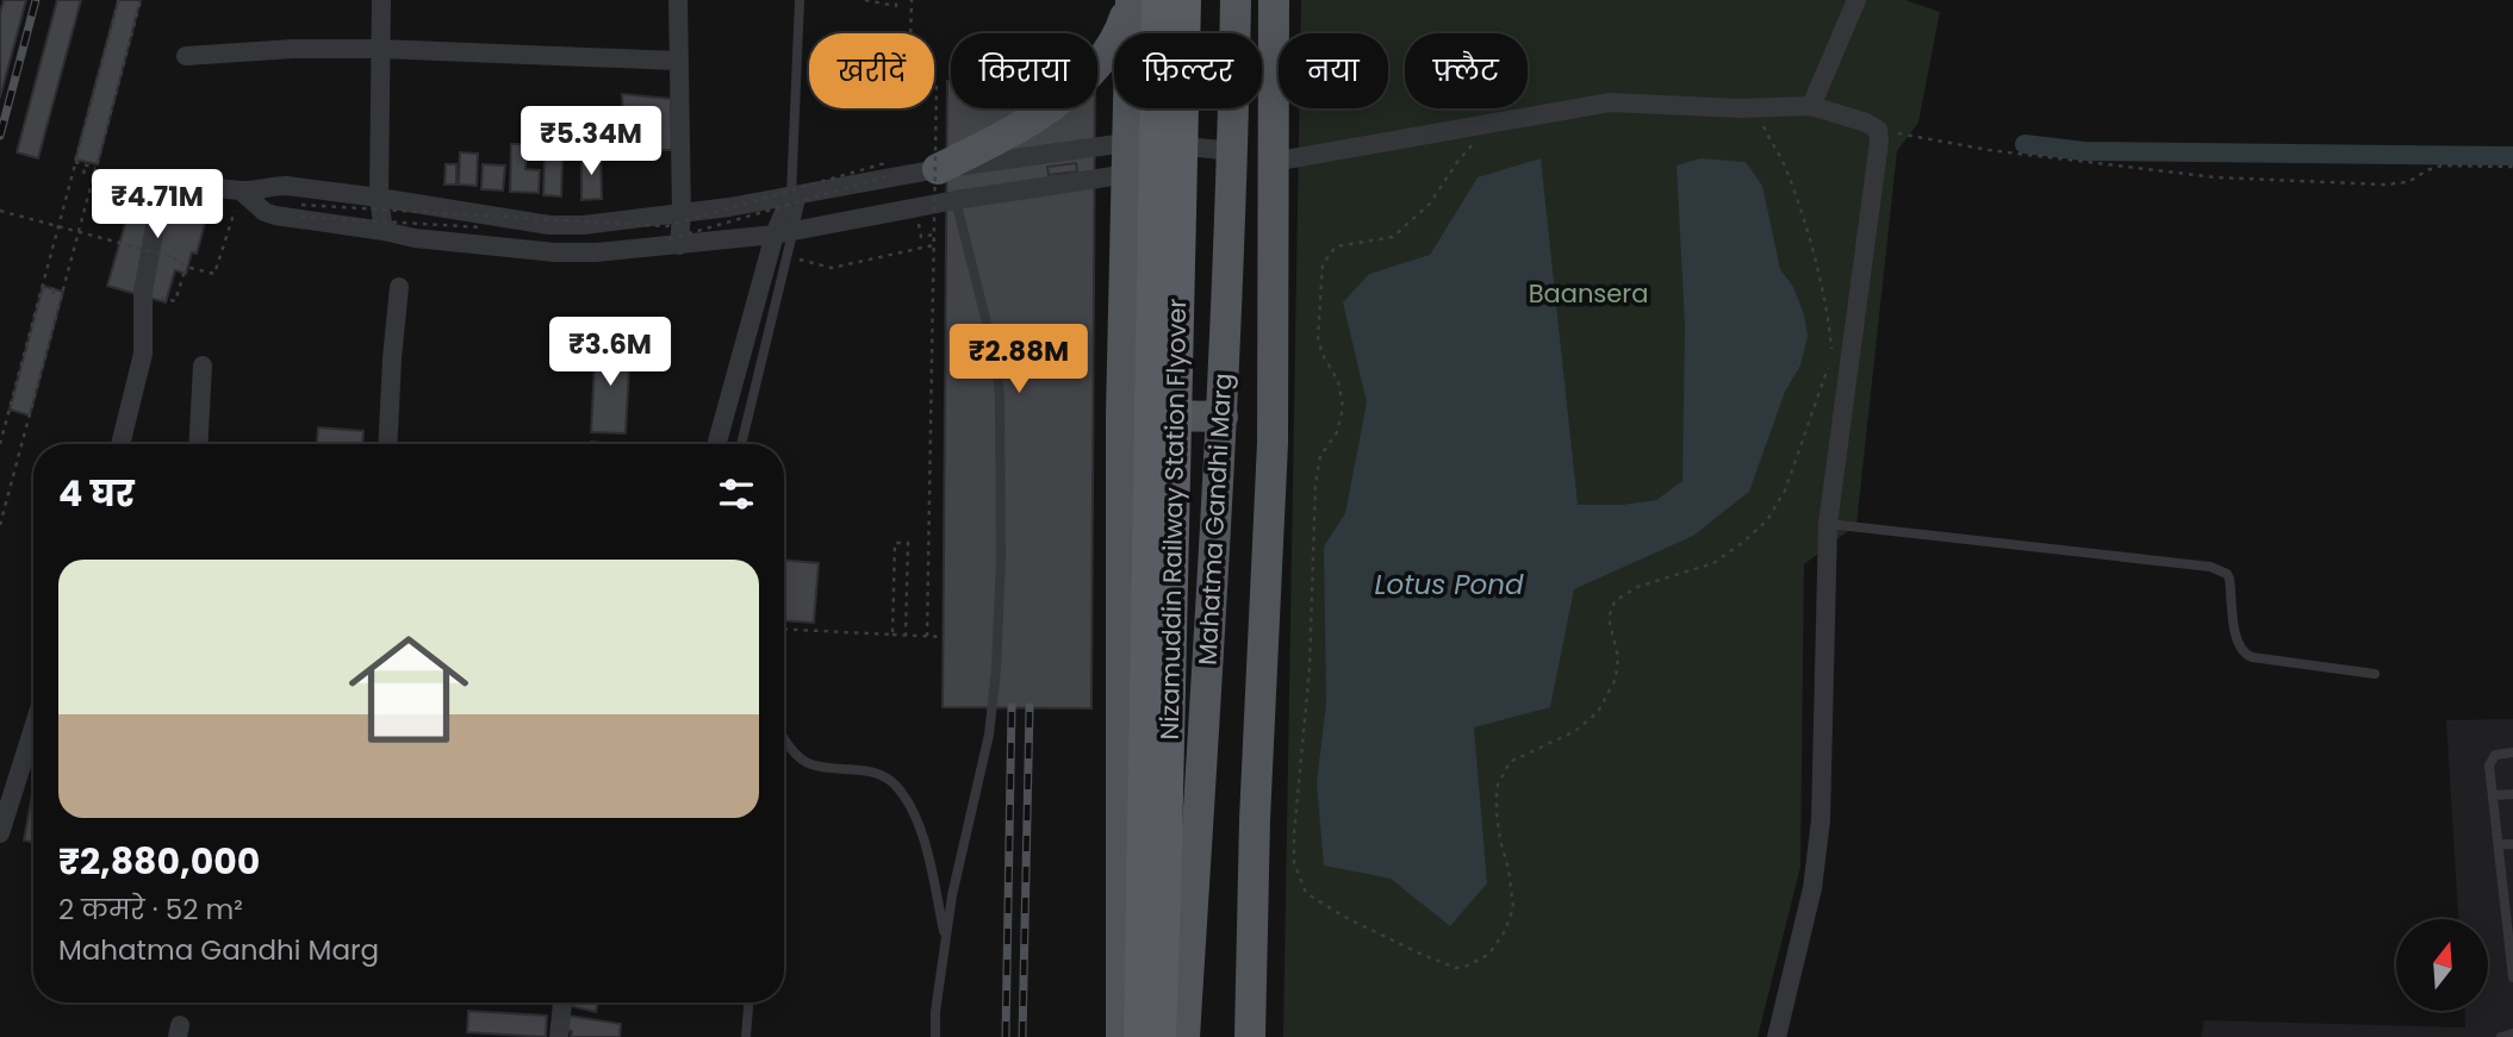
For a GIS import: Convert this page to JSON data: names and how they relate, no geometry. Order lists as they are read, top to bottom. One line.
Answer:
{"streets":{"highway":["Nizamuddin Railway Station Flyover"],"main road":["Mahatma Gandhi Marg"]},"water":["Lotus Pond"],"parks":["Baansera"],"north":"top","page":{"chip":["खरीदें","किराया","फ़िल्टर","नया","फ़्लैट"],"price":["₹5.34M","₹4.71M","₹3.6M","₹2.88M"],"heading":"4 घर","list":[{"name":"₹2,880,000","note":"2 कमरे · 52 m² · Mahatma Gandhi Marg"}]}}
